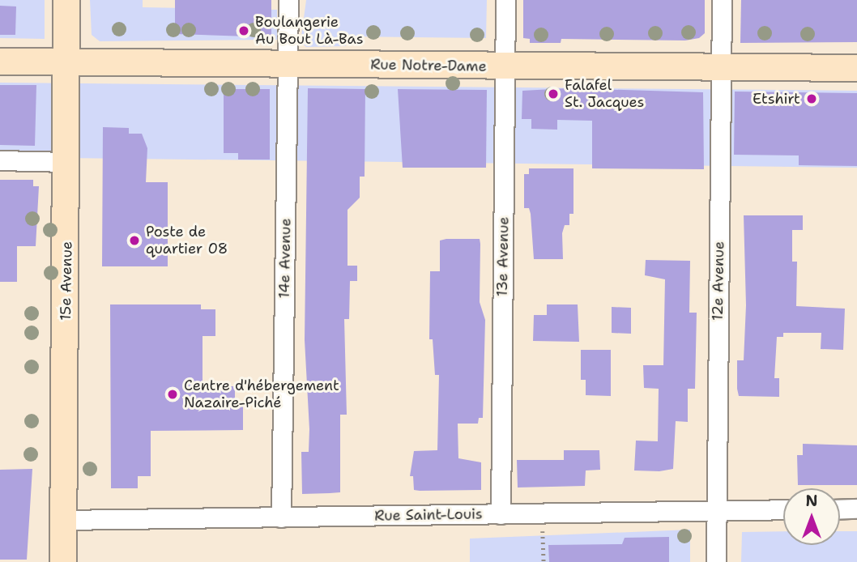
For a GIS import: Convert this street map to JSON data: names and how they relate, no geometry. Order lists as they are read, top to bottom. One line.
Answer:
{"streets":{"street":["Rue Notre-Dame","13e Avenue","14e Avenue","15e Avenue","12e Avenue","Rue Saint-Louis"]},"crossings":[["Rue Notre-Dame","13e Avenue"],["Rue Notre-Dame","14e Avenue"],["Rue Notre-Dame","15e Avenue"],["Rue Notre-Dame","12e Avenue"],["13e Avenue","Rue Saint-Louis"],["14e Avenue","Rue Saint-Louis"],["15e Avenue","Rue Saint-Louis"],["12e Avenue","Rue Saint-Louis"]],"places":["Boulangerie Au Bout Là-Bas","Falafel St. Jacques","Etshirt","Poste de quartier 08","Centre d'hébergement Nazaire-Piché"],"north":"top"}
